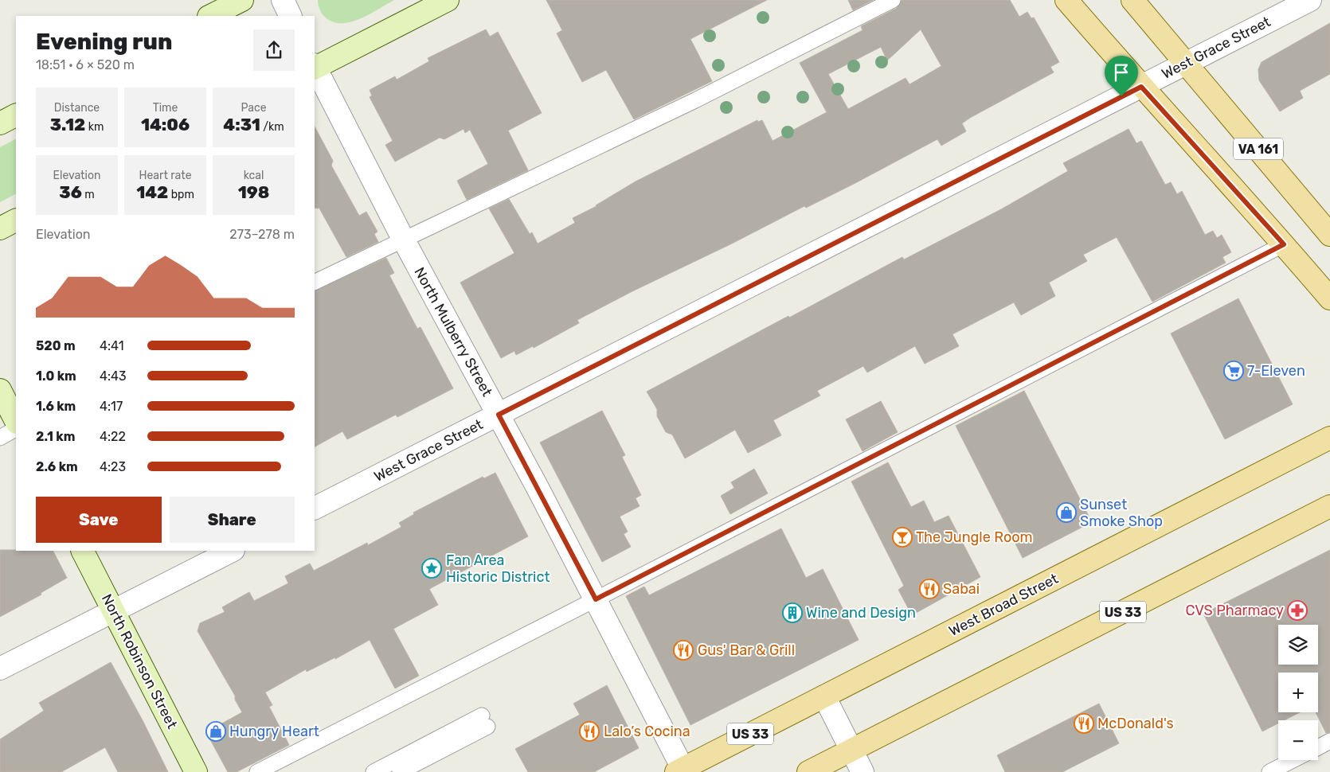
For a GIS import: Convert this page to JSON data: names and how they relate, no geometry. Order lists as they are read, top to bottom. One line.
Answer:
{"streets":{"main road":["VA 161","West Broad Street","US 33"],"street":["West Grace Street","North Mulberry Street","North Robinson Street"]},"crossings":[["West Grace Street","VA 161"],["West Grace Street","North Mulberry Street"],["North Mulberry Street","West Broad Street"]],"places":{"supermarket":["7-Eleven"],"shop":["Sunset Smoke Shop","Hungry Heart"],"bar":["The Jungle Room"],"place":["Fan Area Historic District"],"restaurant":["Sabai","Gus' Bar & Grill","McDonald's","Lalo’s Cocina"],"pharmacy":["CVS Pharmacy"],"building":["Wine and Design"]},"page":{"heading":["Evening run","18:51 · 6 × 520 m"],"stats":[["Distance","3.12 km"],["Time","14:06"],["Pace","4:31 /km"],["Elevation","36 m"],["Heart rate","142 bpm"],["kcal","198"]],"chart":["Elevation","273–278 m"],"list":[{"name":"520 m","note":"4:41"},{"name":"1.0 km","note":"4:43"},{"name":"1.6 km","note":"4:17"},{"name":"2.1 km","note":"4:22"},{"name":"2.6 km","note":"4:23"}],"buttons":["Save","Share"],"map_buttons":["+","−"]}}
